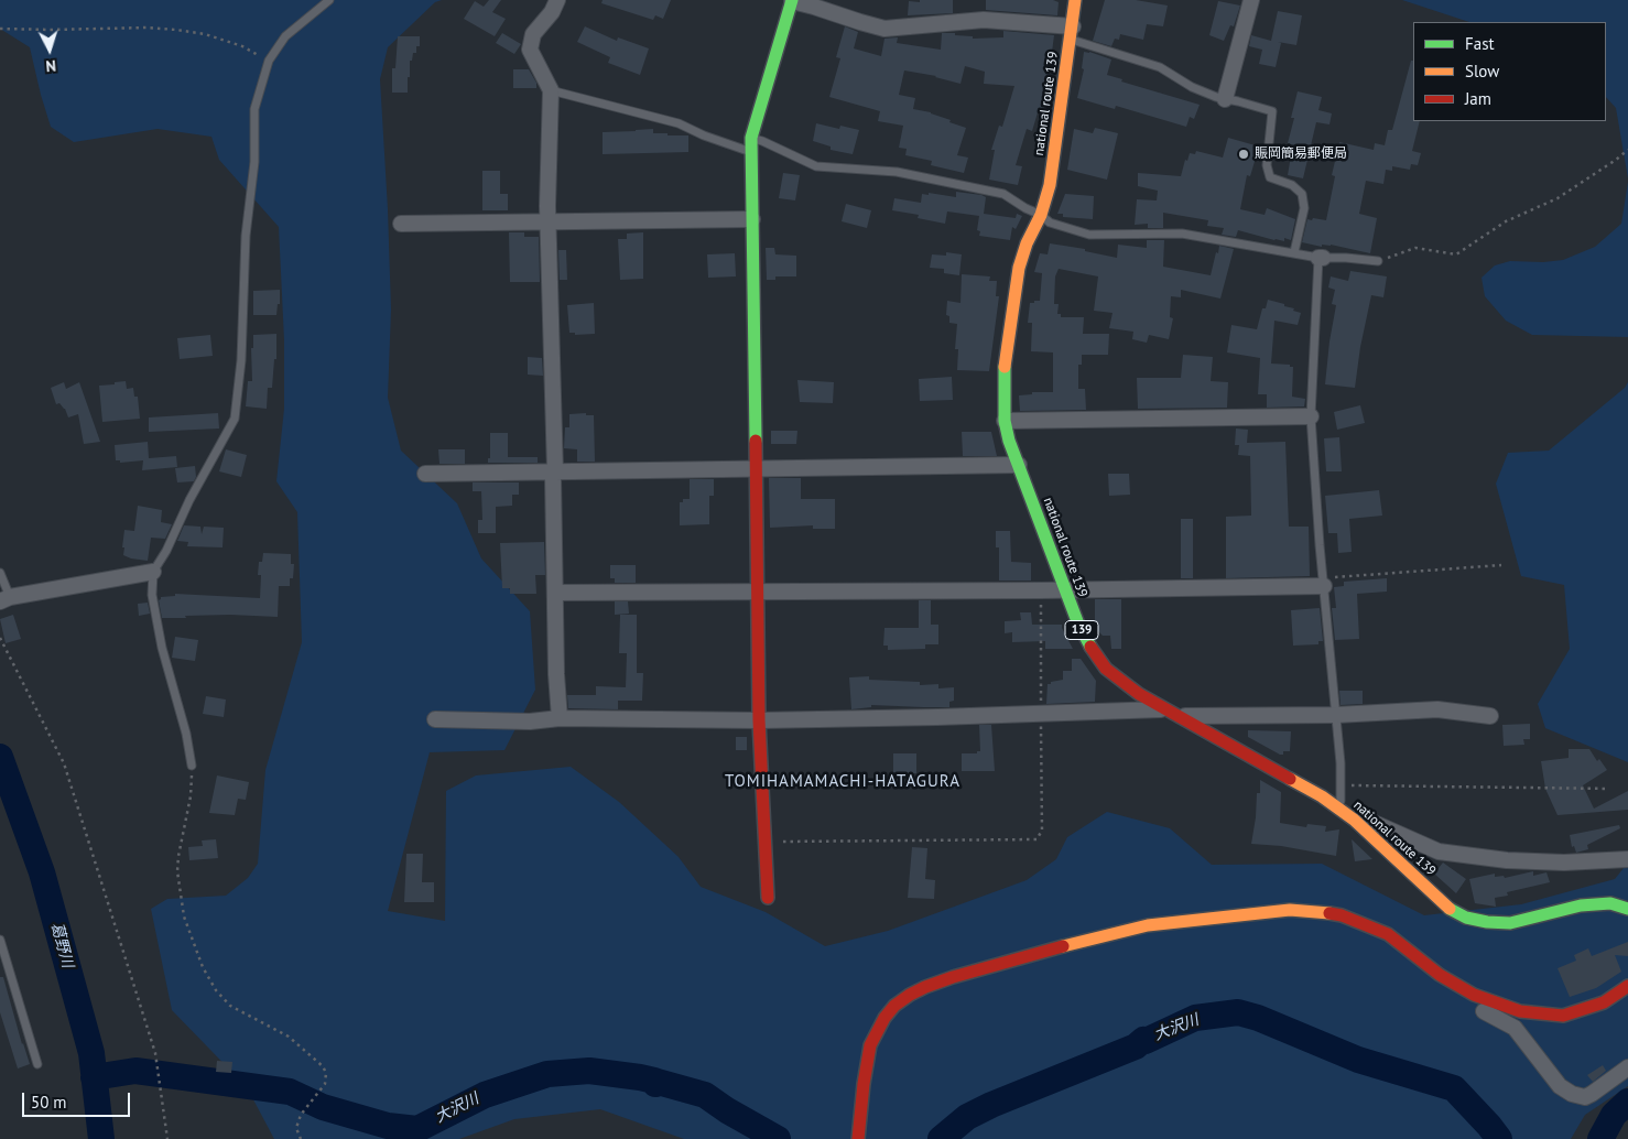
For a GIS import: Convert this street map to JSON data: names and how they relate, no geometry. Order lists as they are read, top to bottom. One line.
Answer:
{"streets":{"main road":["national route 139","139"]},"districts":["TOMIHAMAMACHI-HATAGURA"],"water":["葛野川","大沢川"],"places":["賑岡簡易郵便局"],"legend":["Fast","Slow","Jam"],"scale_bar":"50 m","north":"bottom"}
